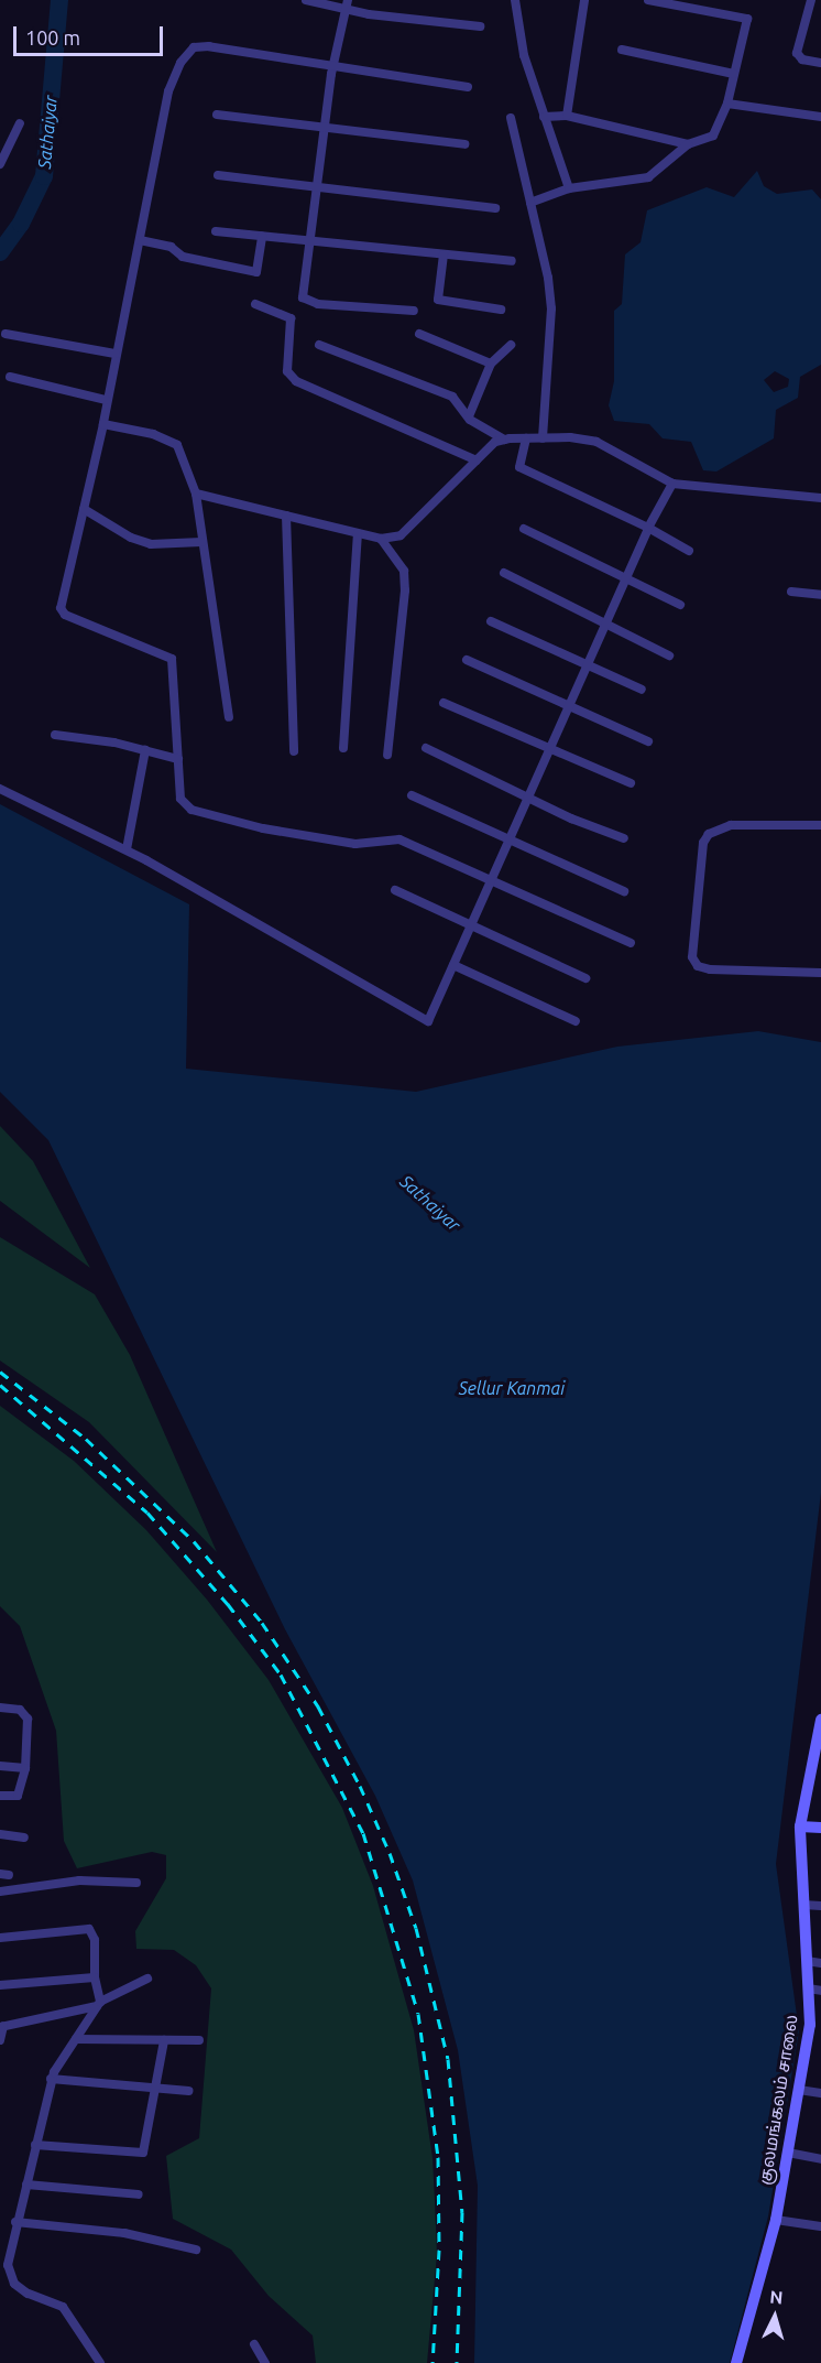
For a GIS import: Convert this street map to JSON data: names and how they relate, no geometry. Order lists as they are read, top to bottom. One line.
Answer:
{"streets":{"main road":["குலமங்கலம் சாலை"]},"water":["Sathaiyar","Sellur Kanmai"],"scale_bar":"100 m","north":"top"}
